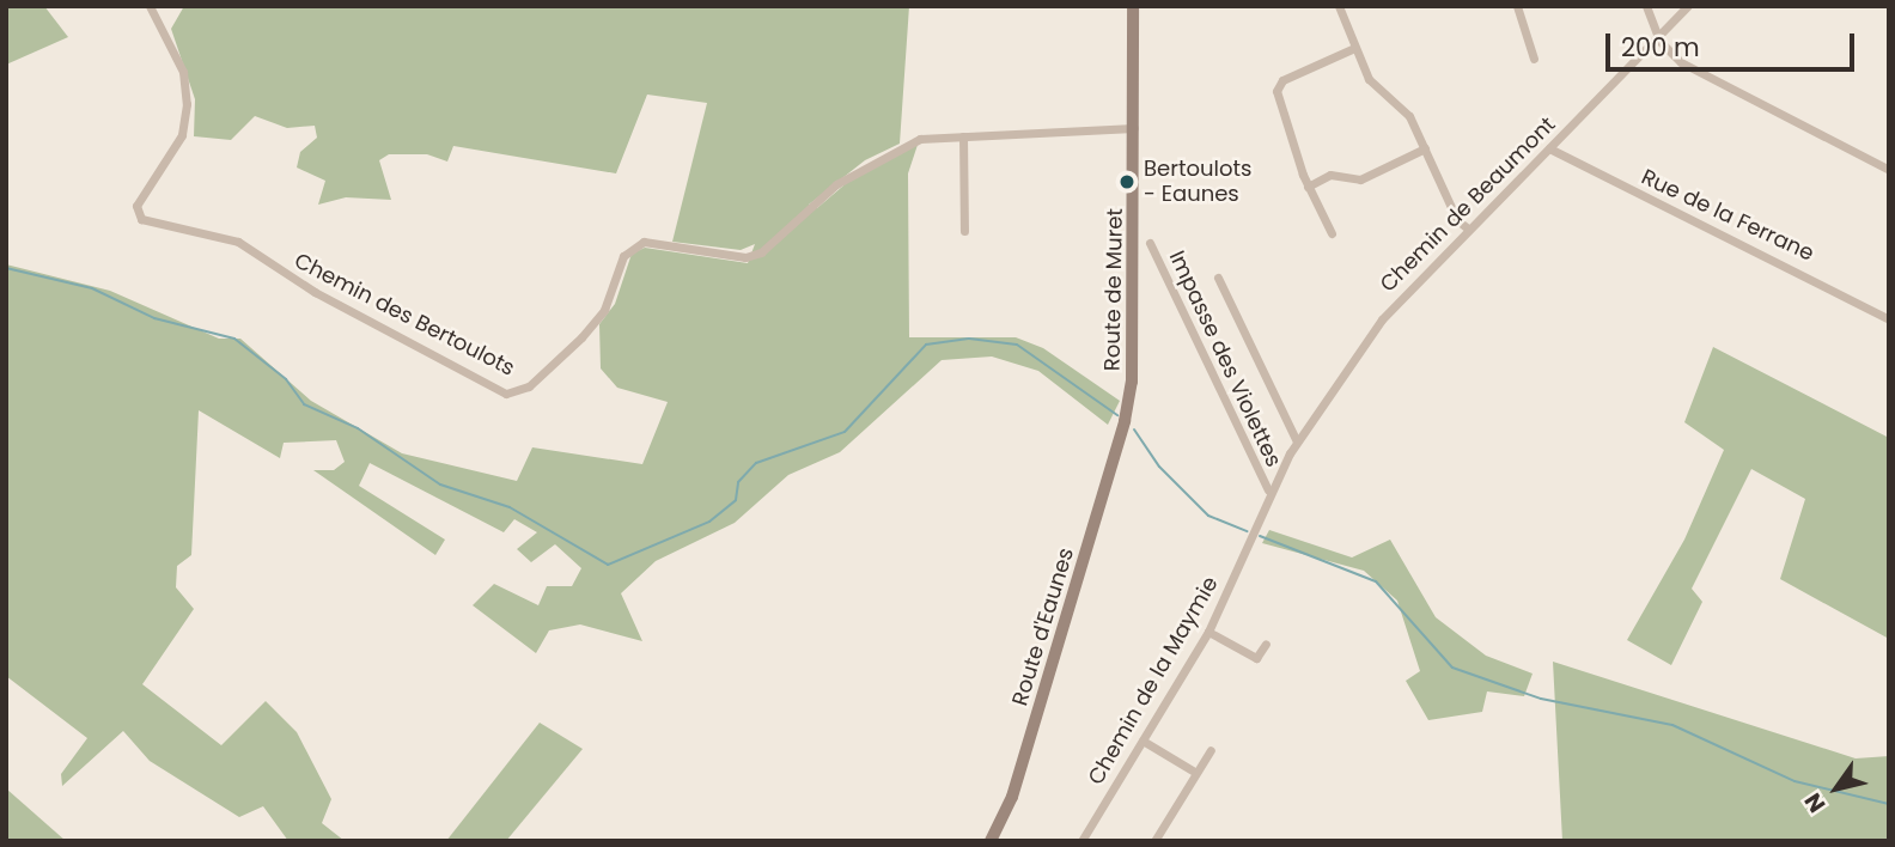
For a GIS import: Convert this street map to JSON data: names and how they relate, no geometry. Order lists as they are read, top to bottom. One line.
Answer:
{"streets":{"main road":["Route de Muret","Route d'Eaunes"],"street":["Chemin de Beaumont","Rue de la Ferrane","Chemin des Bertoulots","Impasse des Violettes","Chemin de la Maymie"]},"crossings":[["Chemin de Beaumont","Rue de la Ferrane"],["Chemin de Beaumont","Impasse des Violettes"],["Chemin de Beaumont","Chemin de la Maymie"],["Route de Muret","Chemin des Bertoulots"],["Route de Muret","Route d'Eaunes"]],"places":["Bertoulots - Eaunes"],"scale_bar":"200 m","north":"bottom left"}
